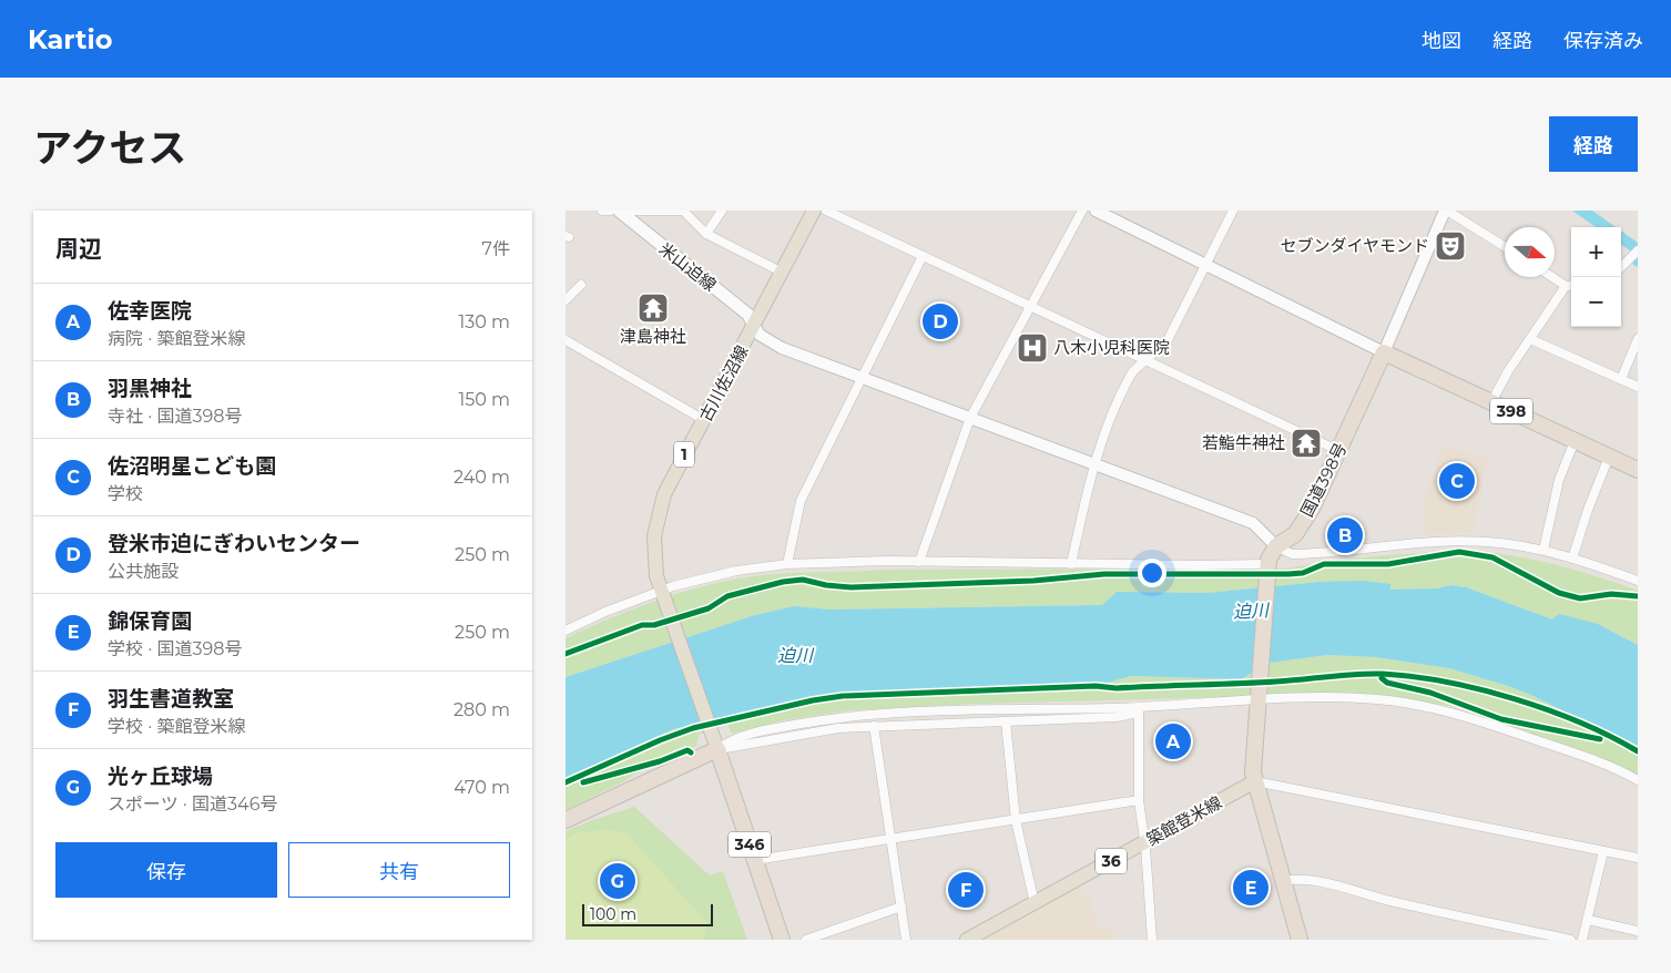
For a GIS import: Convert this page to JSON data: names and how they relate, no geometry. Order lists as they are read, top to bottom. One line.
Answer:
{"streets":{"highway":["398","国道398号","346"],"main road":["米山迫線","古川佐沼線","1","築館登米線","36"]},"crossings":[["米山迫線","古川佐沼線"],["古川佐沼線","346"],["398","国道398号"],["国道398号","築館登米線"]],"water":["迫川"],"places":{"theatre":["セブンダイヤモンド"],"temple":["津島神社","若鮨牛神社"],"hospital":["八木小児科医院"]},"scale_bar":"100 m","north":"right","page":{"header":"Kartio","nav":["地図","経路","保存済み"],"title":"アクセス","buttons":["経路",["保存","共有"]],"heading":["周辺","7件"],"map_buttons":["+","−"],"list":[{"mark":"A","name":"佐幸医院","note":"病院 · 築館登米線","value":"130 m"},{"mark":"B","name":"羽黒神社","note":"寺社 · 国道398号","value":"150 m"},{"mark":"C","name":"佐沼明星こども園","note":"学校","value":"240 m"},{"mark":"D","name":"登米市迫にぎわいセンター","note":"公共施設","value":"250 m"},{"mark":"E","name":"錦保育園","note":"学校 · 国道398号","value":"250 m"},{"mark":"F","name":"羽生書道教室","note":"学校 · 築館登米線","value":"280 m"},{"mark":"G","name":"光ヶ丘球場","note":"スポーツ · 国道346号","value":"470 m"}],"pins":["D","C","B","A","G","E","F"],"scale":"100 m"}}
